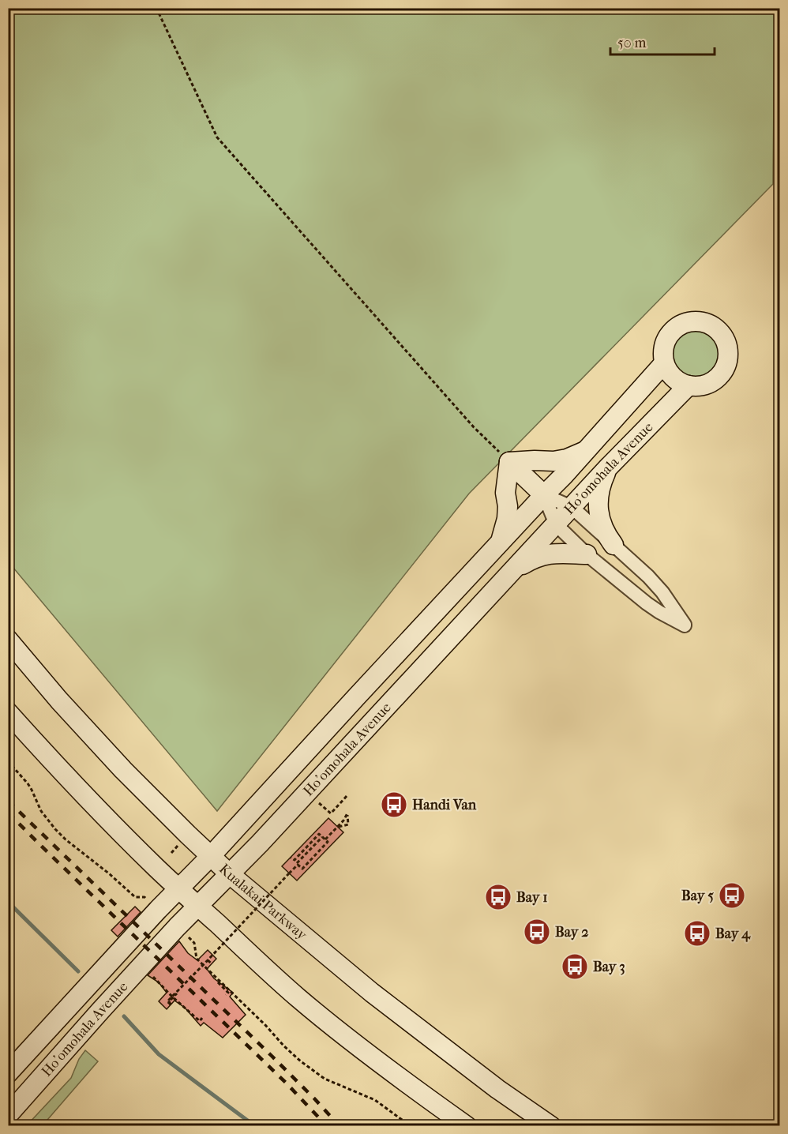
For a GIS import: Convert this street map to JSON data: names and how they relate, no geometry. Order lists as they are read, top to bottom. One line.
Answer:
{"streets":{"main road":["Ho’omohala Avenue","Kualakai Parkway"]},"crossings":[["Ho’omohala Avenue","Kualakai Parkway"]],"places":{"bus stop":["Handi Van","Bay 5","Bay 1","Bay 2","Bay 4","Bay 3"]},"scale_bar":"50 m"}
